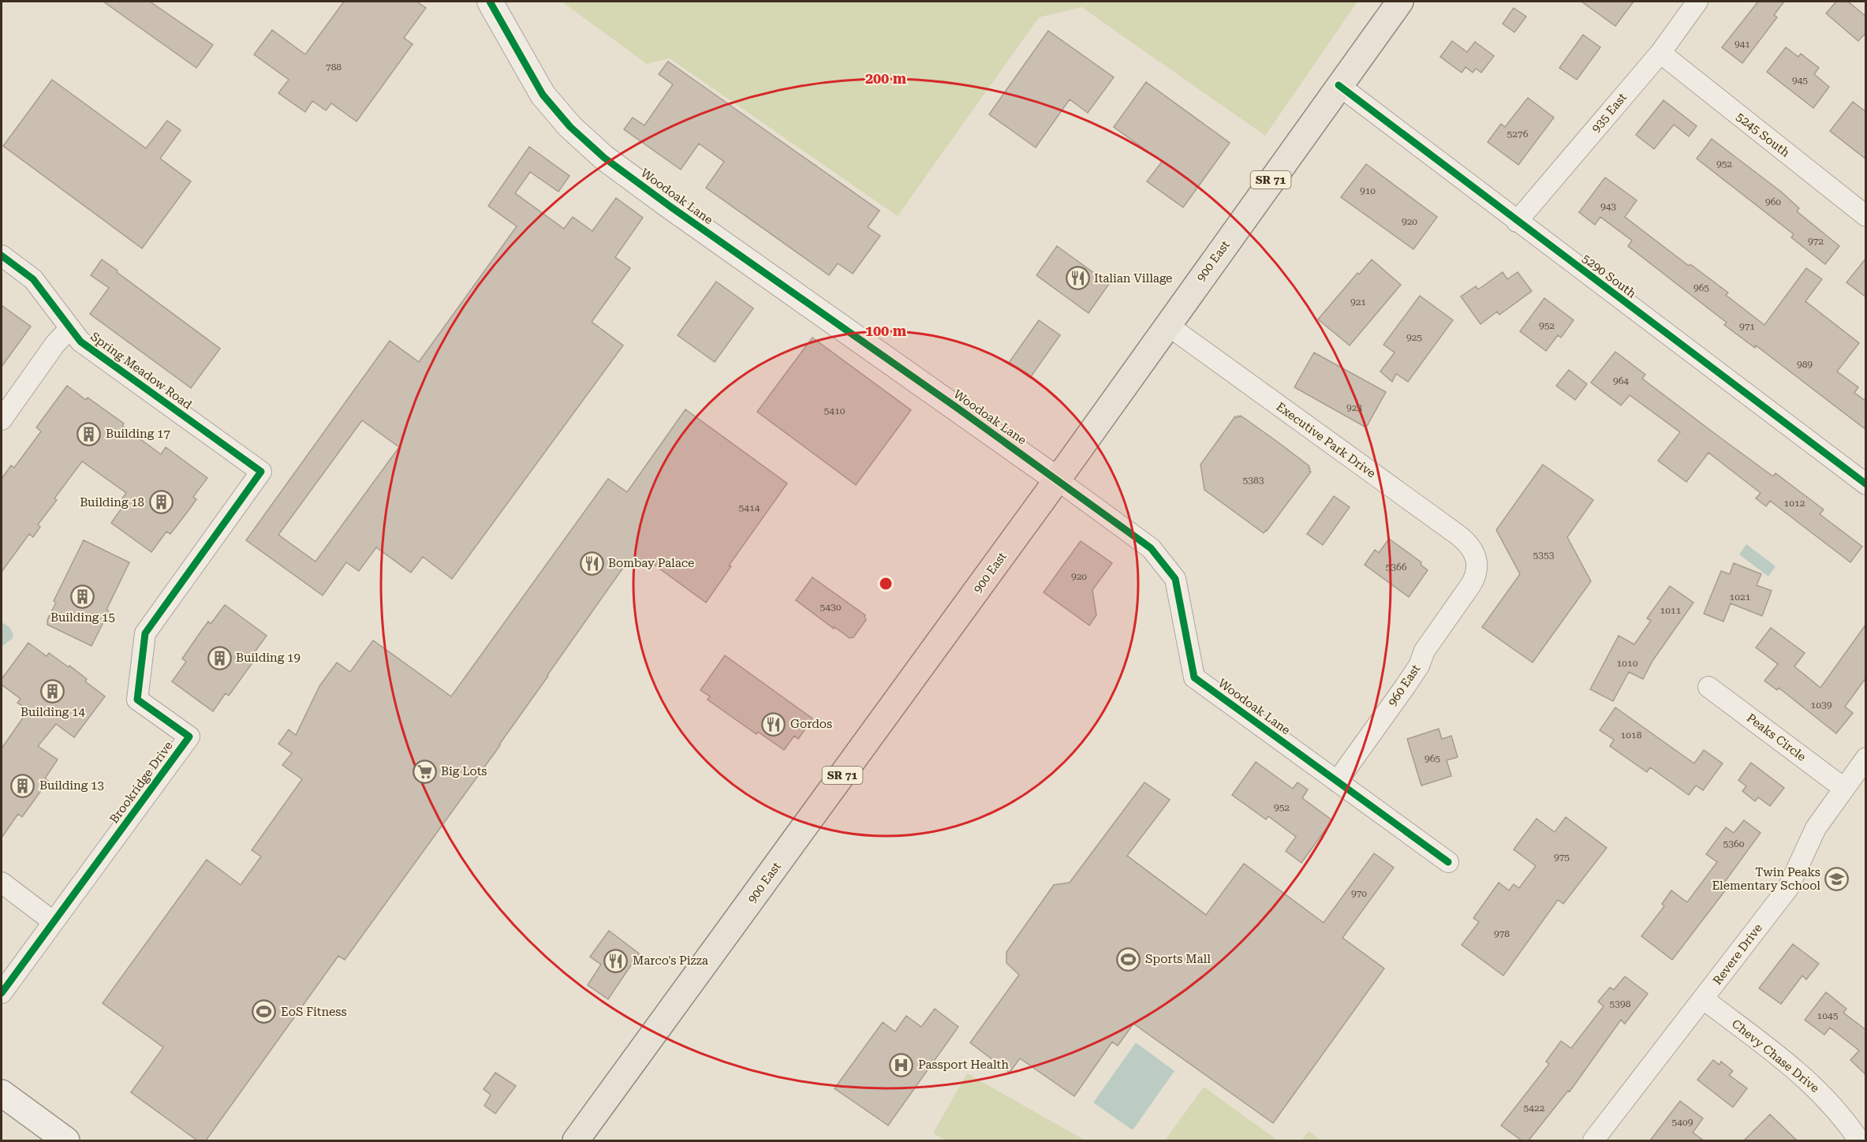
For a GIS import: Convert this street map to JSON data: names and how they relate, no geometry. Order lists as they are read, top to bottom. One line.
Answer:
{"streets":{"main road":["SR 71","900 East"],"street":["935 East","5245 South","Woodoak Lane","5290 South","Spring Meadow Road","Executive Park Drive","960 East","Peaks Circle","Brookridge Drive","Revere Drive","Chevy Chase Drive"]},"crossings":[["935 East","5245 South"],["935 East","5290 South"],["Woodoak Lane","900 East"],["Woodoak Lane","960 East"],["900 East","5290 South"],["900 East","Executive Park Drive"],["Spring Meadow Road","Brookridge Drive"],["Executive Park Drive","960 East"],["Peaks Circle","Revere Drive"],["Revere Drive","Chevy Chase Drive"]],"places":{"restaurant":["Italian Village","Bombay Palace","Gordos","Marco's Pizza"],"building":["Building 17","Building 18","Building 15","Building 19","Building 14","Building 13"],"supermarket":["Big Lots"],"school or university":["Twin Peaks Elementary School"],"sports":["Sports Mall","EoS Fitness"],"hospital":["Passport Health"]},"house_numbers":["941","788","945","5276","952","910","960","943","920","972","965","921","952","971","925","989","964","923","5410","5383","1012","5414","5353","5366","920","1021","5430","1011","1010","1039","1018","965","952","5360","975","970","978","5398","1045","5422","5409"],"rings":["200 m","100 m"]}
